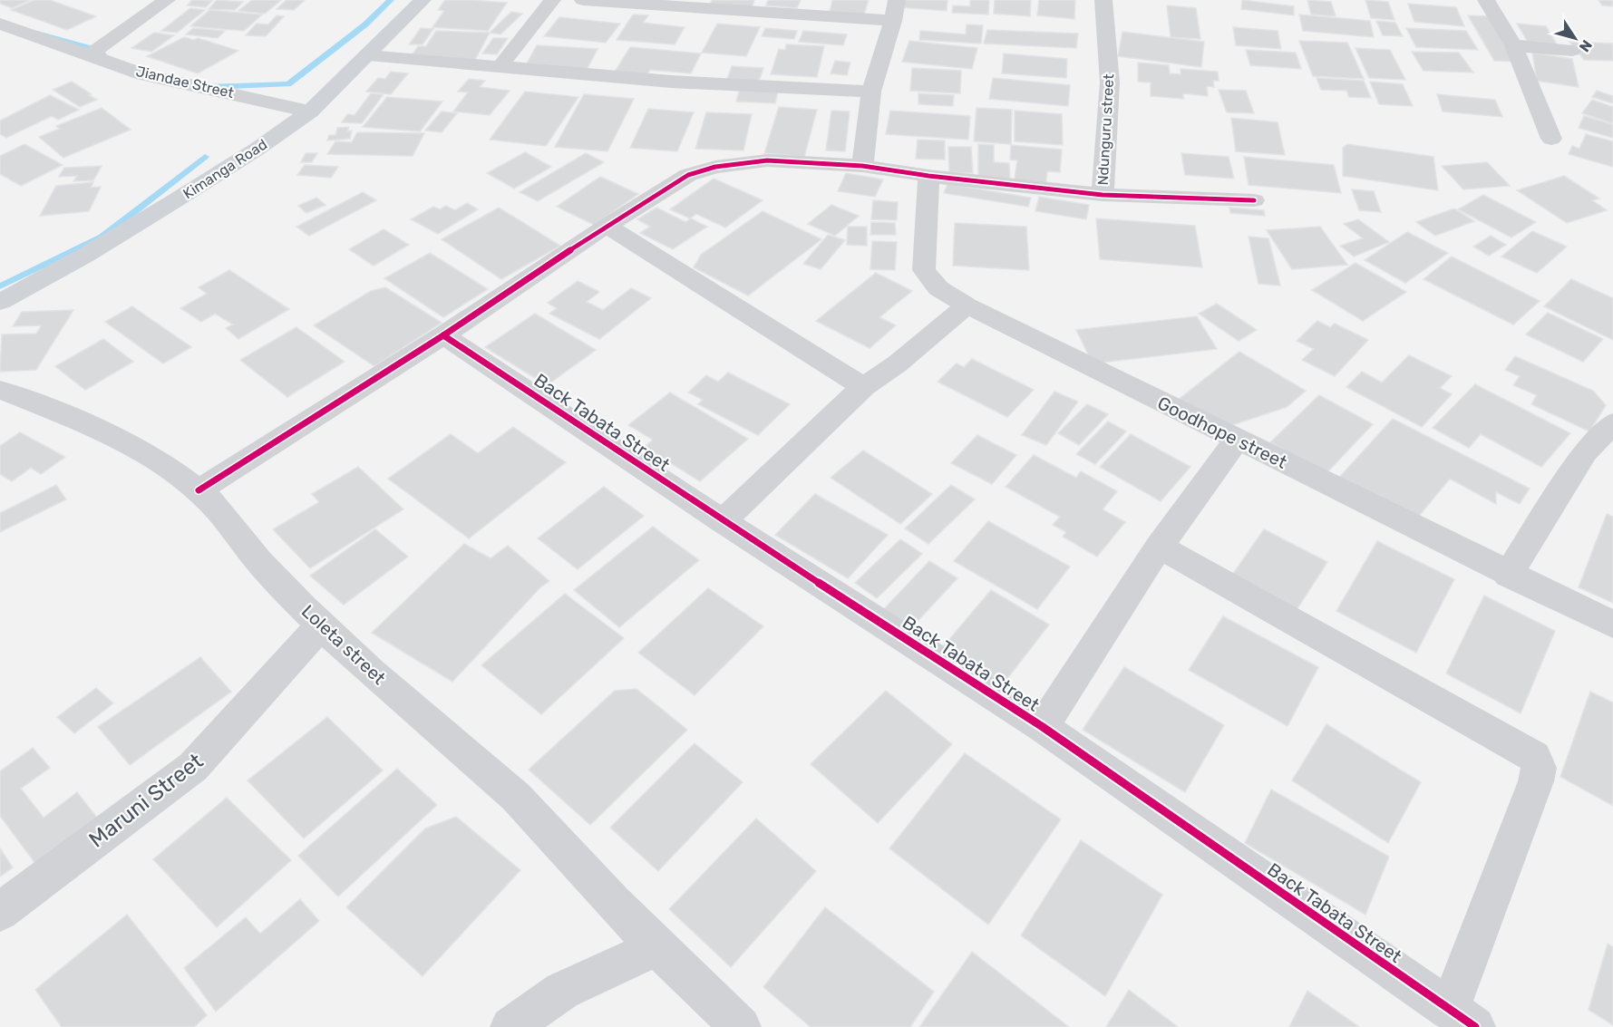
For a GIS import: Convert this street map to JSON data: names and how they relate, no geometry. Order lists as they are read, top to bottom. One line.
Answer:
{"streets":{"street":["Jiandae Street","Ndunguru street","Kimanga Road","Back Tabata Street","Goodhope street","Loleta street","Maruni Street"]},"crossings":[["Jiandae Street","Kimanga Road"],["Loleta street","Maruni Street"]],"north":"bottom right"}
